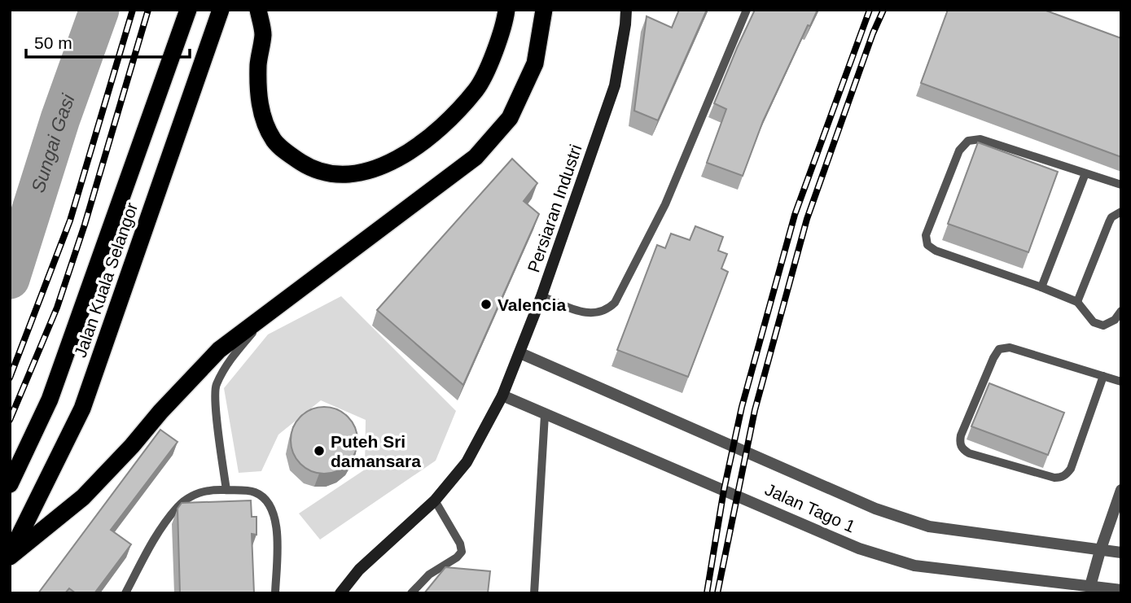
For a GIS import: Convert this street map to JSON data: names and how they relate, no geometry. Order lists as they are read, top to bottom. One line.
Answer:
{"streets":{"highway":["Jalan Kuala Selangor"],"street":["Persiaran Industri","Jalan Tago 1"]},"crossings":[["Persiaran Industri","Jalan Tago 1"]],"water":["Sungai Gasi"],"places":["Valencia","Puteh Sri damansara"],"scale_bar":"50 m"}
